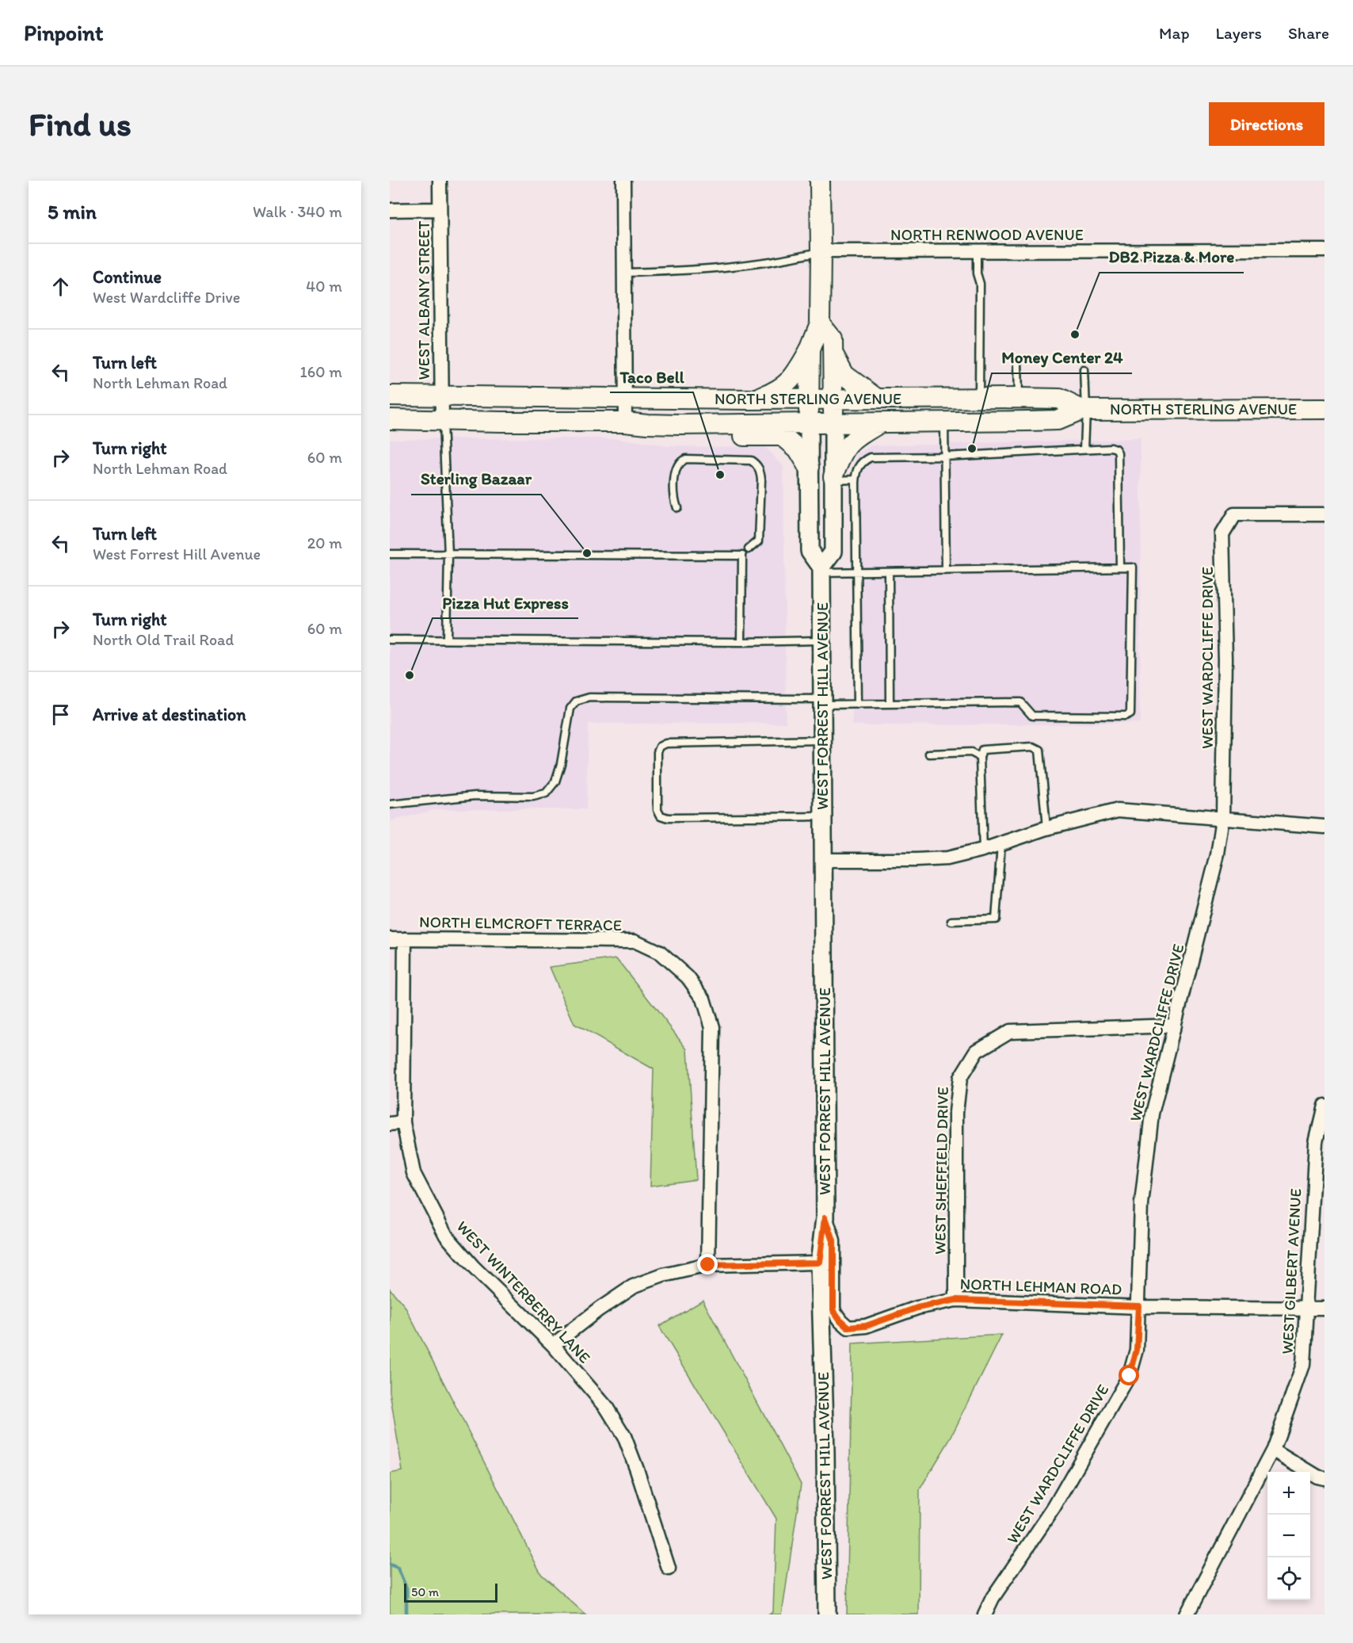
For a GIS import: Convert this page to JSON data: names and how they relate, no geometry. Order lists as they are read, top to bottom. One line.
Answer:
{"streets":{"main road":["NORTH STERLING AVENUE"],"street":["NORTH RENWOOD AVENUE","WEST ALBANY STREET","WEST WARDCLIFFE DRIVE","WEST FORREST HILL AVENUE","NORTH ELMCROFT TERRACE","WEST SHEFFIELD DRIVE","WEST GILBERT AVENUE","NORTH LEHMAN ROAD","WEST WINTERBERRY LANE"]},"crossings":[["WEST ALBANY STREET","NORTH STERLING AVENUE"],["WEST WARDCLIFFE DRIVE","WEST SHEFFIELD DRIVE"],["WEST WARDCLIFFE DRIVE","NORTH LEHMAN ROAD"],["WEST FORREST HILL AVENUE","NORTH LEHMAN ROAD"],["NORTH ELMCROFT TERRACE","WEST WINTERBERRY LANE"],["WEST SHEFFIELD DRIVE","NORTH LEHMAN ROAD"],["WEST GILBERT AVENUE","NORTH LEHMAN ROAD"]],"places":["DB2 Pizza & More","Money Center 24","Taco Bell","Sterling Bazaar","Pizza Hut Express"],"scale_bar":"50 m","page":{"header":"Pinpoint","nav":["Map","Layers","Share"],"buttons":"Directions","title":"Find us","heading":["5 min","Walk · 340 m"],"list":[["Continue","West Wardcliffe Drive","40 m"],["Turn left","North Lehman Road","160 m"],["Turn right","North Lehman Road","60 m"],["Turn left","West Forrest Hill Avenue","20 m"],["Turn right","North Old Trail Road","60 m"],"Arrive at destination"],"map_buttons":["+","−"],"scale":"50 m"}}
